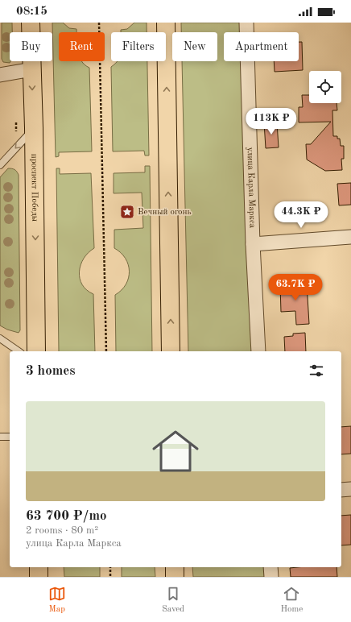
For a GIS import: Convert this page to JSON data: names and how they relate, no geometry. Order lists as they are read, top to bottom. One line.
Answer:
{"streets":{"main road":["проспект Победы"],"street":["улица Карла Маркса"]},"places":{"place":["Вечный огонь"]},"page":{"status":"08:15","chip":["Buy","Rent","Filters","New","Apartment"],"price":["113K ₽","44.3K ₽","63.7K ₽"],"heading":"3 homes","list":[{"name":"63 700 ₽/mo","note":"2 rooms · 80 m² · улица Карла Маркса"}],"tabs":["Map","Saved","Home"]}}
